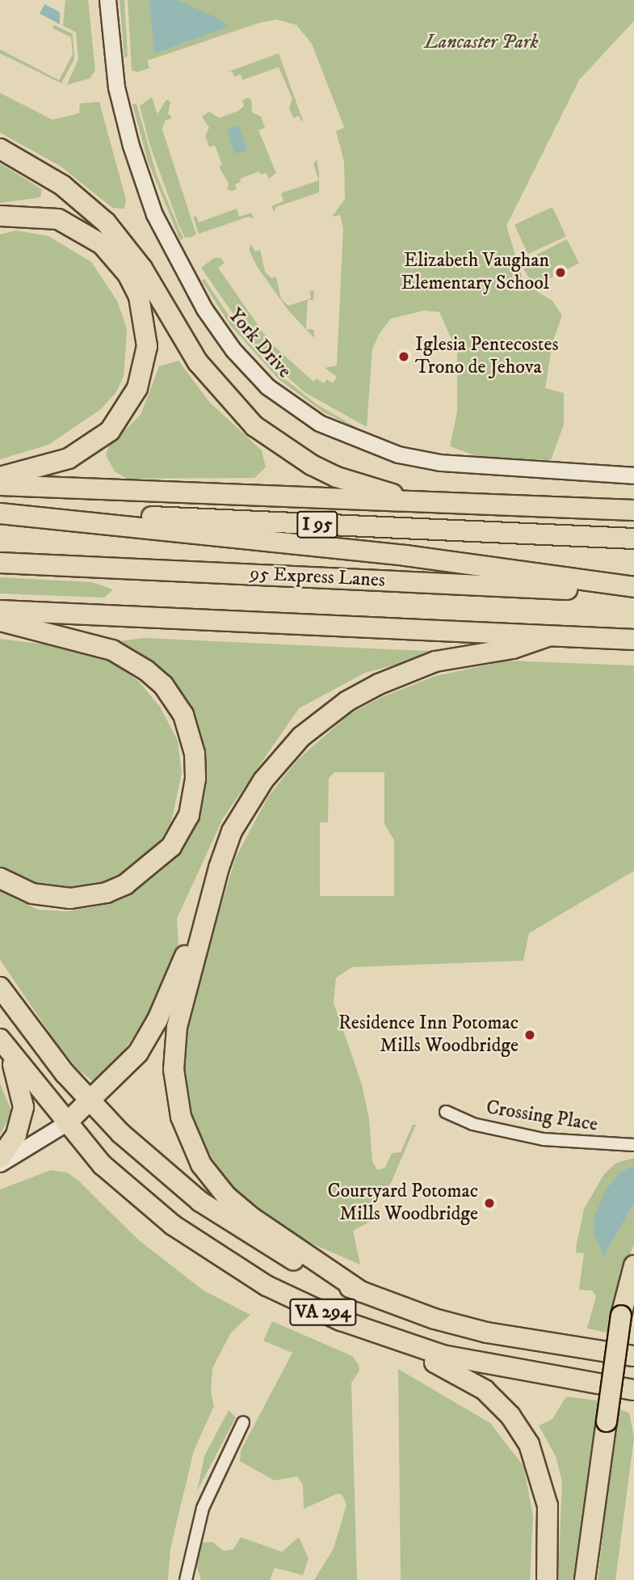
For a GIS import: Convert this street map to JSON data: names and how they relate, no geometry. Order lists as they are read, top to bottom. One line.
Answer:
{"streets":{"highway":["I 95","95 Express Lanes","VA 294"],"street":["York Drive","Crossing Place"]},"parks":["Lancaster Park"],"places":["Elizabeth Vaughan Elementary School","Iglesia Pentecostes Trono de Jehova","Residence Inn Potomac Mills Woodbridge","Courtyard Potomac Mills Woodbridge"]}
